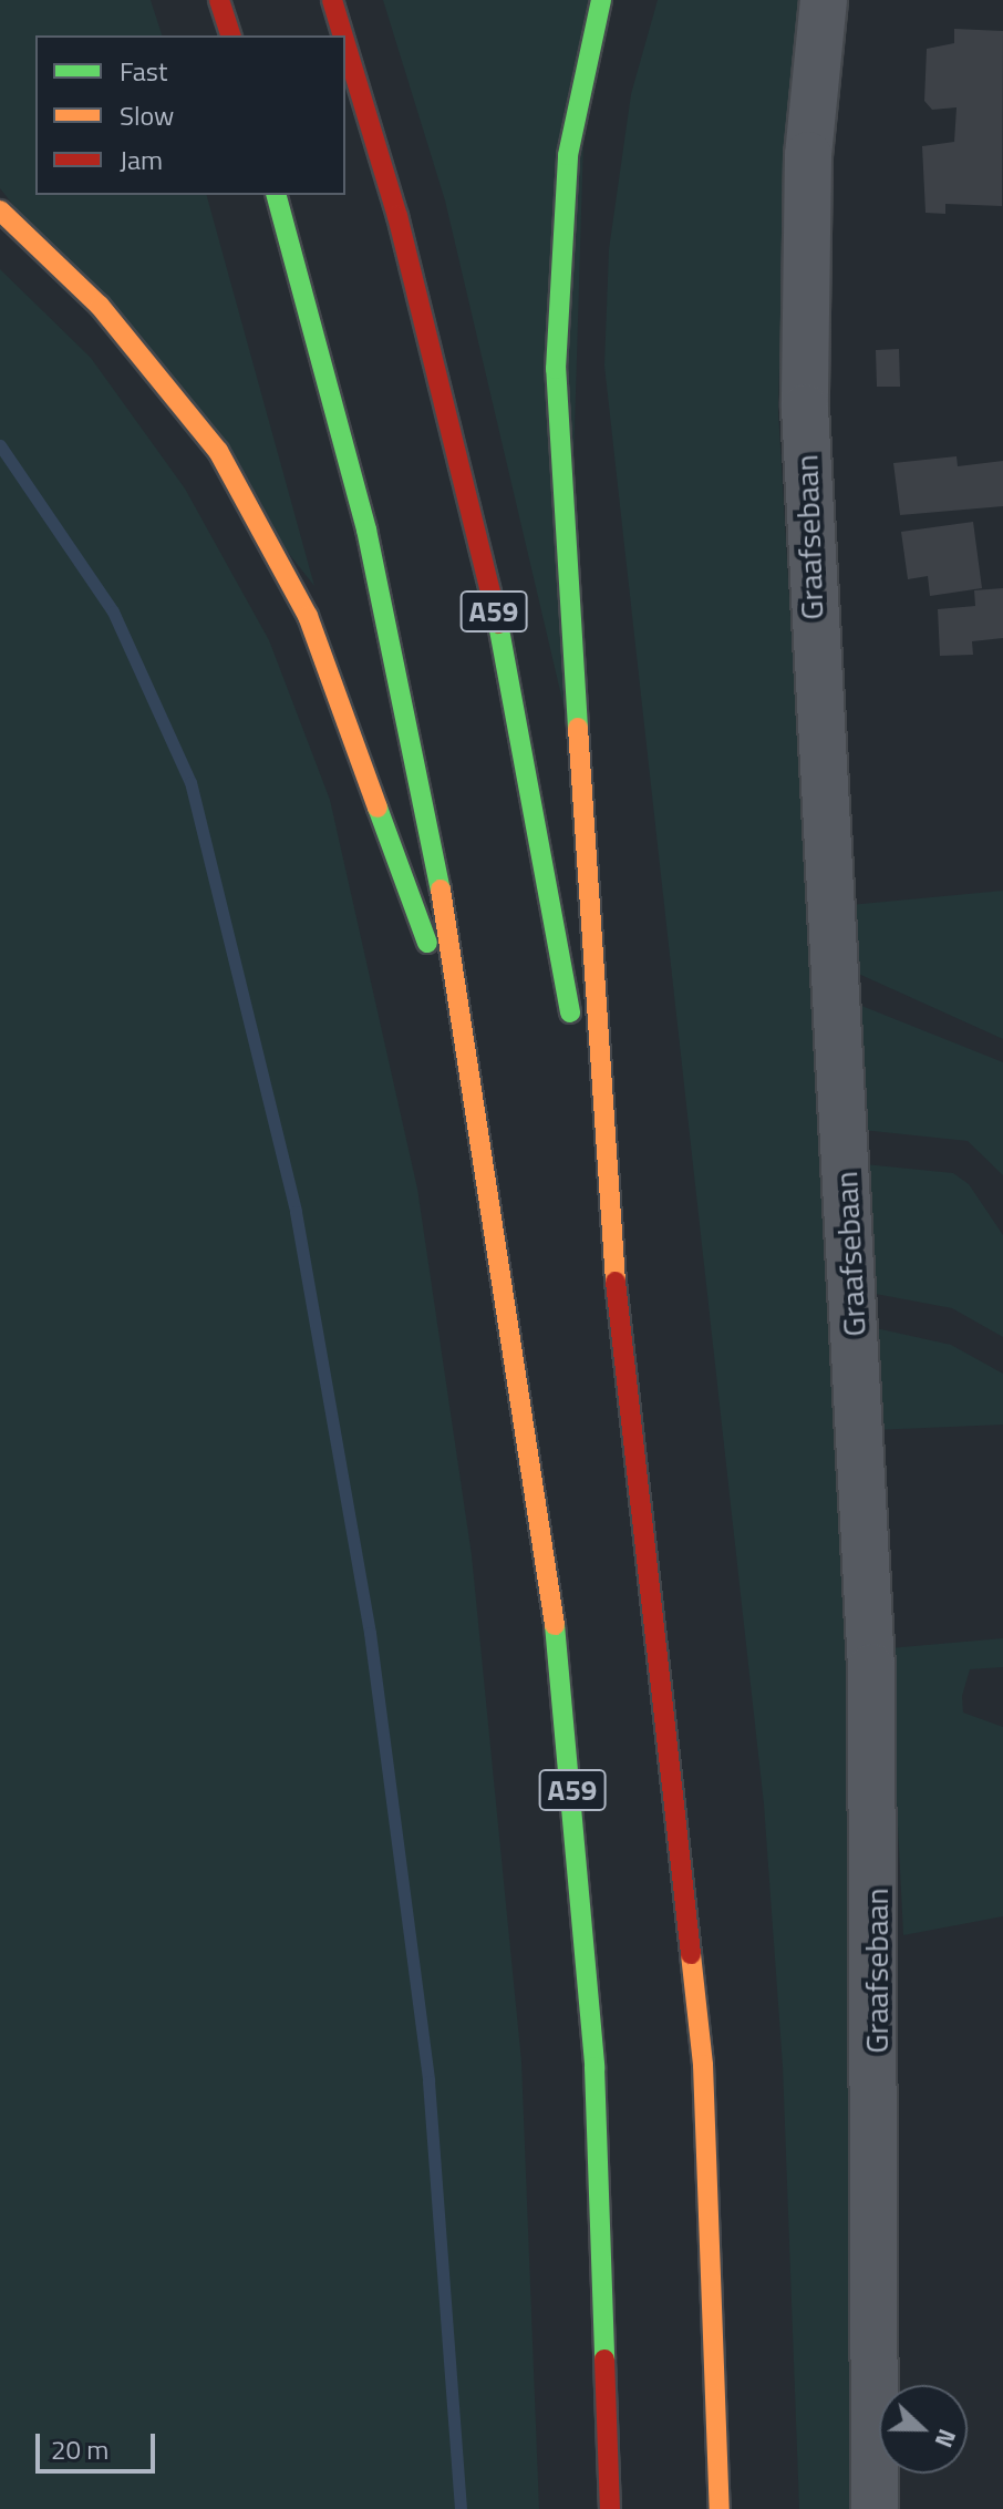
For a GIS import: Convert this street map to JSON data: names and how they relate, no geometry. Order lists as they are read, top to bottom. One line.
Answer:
{"streets":{"highway":["A59"],"street":["Graafsebaan"]},"legend":["Fast","Slow","Jam"],"scale_bar":"20 m","north":"right"}
